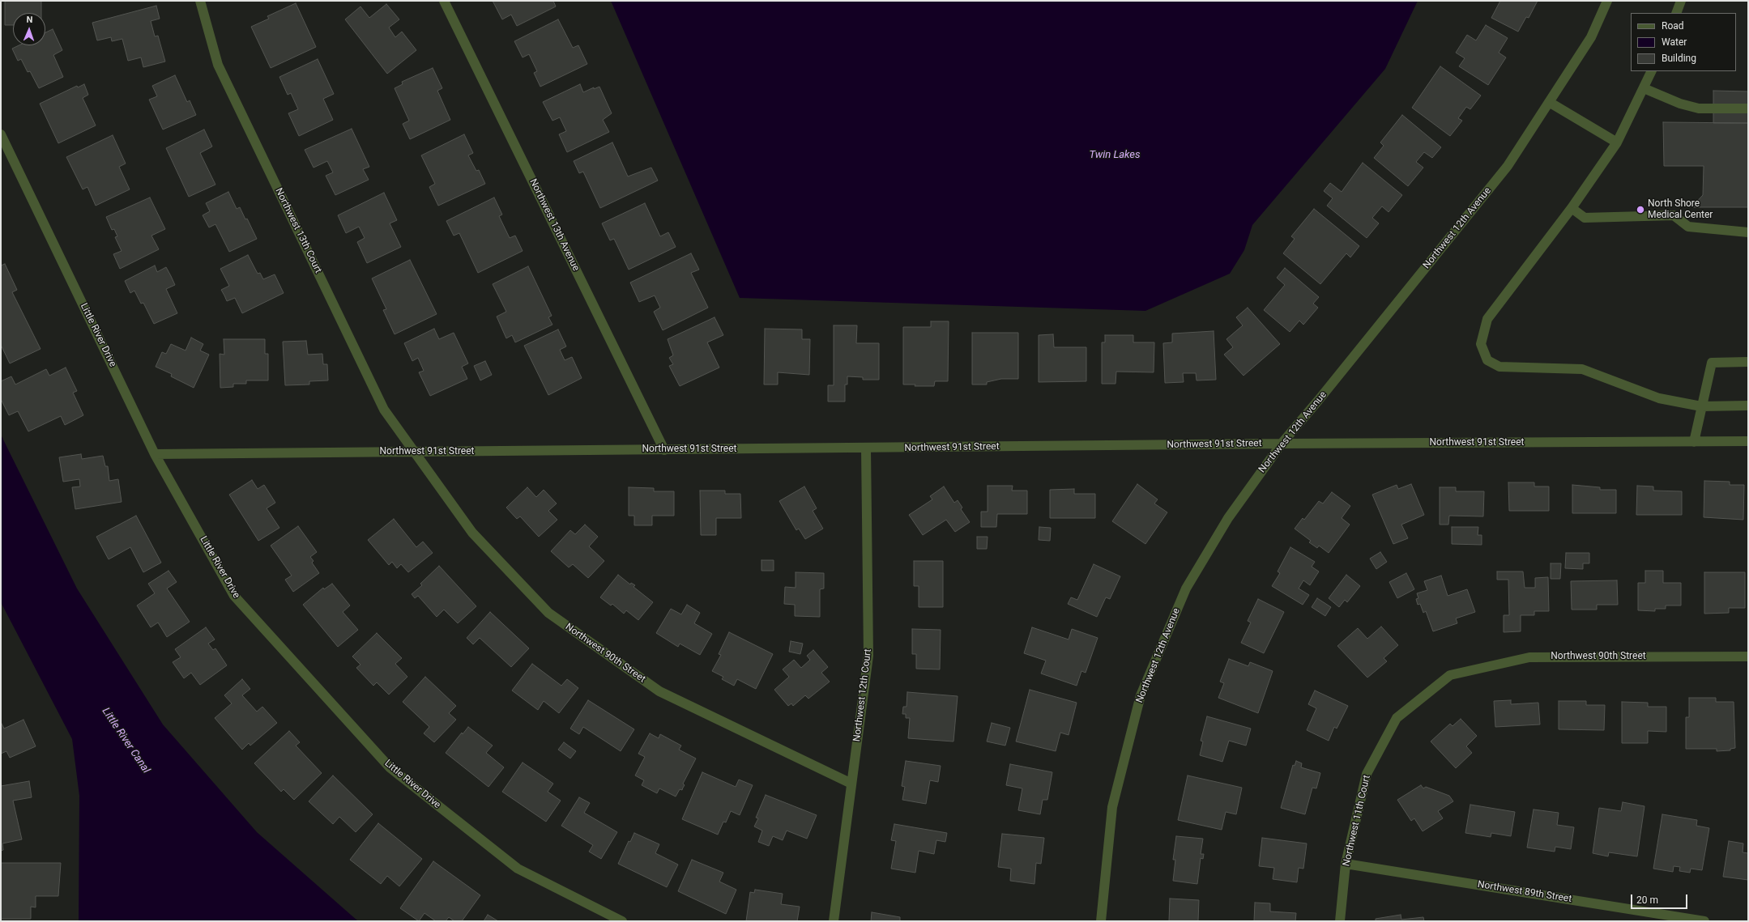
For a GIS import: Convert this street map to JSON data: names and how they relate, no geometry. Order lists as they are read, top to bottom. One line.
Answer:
{"streets":{"street":["Northwest 13th Avenue","Northwest 12th Avenue","Northwest 13th Court","Little River Drive","Northwest 91st Street","Northwest 90th Street","Northwest 12th Court","Northwest 11th Court","Northwest 89th Street"]},"crossings":[["Northwest 13th Avenue","Northwest 91st Street"],["Northwest 12th Avenue","Northwest 91st Street"],["Northwest 13th Court","Northwest 91st Street"],["Northwest 13th Court","Northwest 90th Street"],["Little River Drive","Northwest 91st Street"],["Northwest 91st Street","Northwest 90th Street"],["Northwest 91st Street","Northwest 12th Court"],["Northwest 90th Street","Northwest 12th Court"],["Northwest 90th Street","Northwest 11th Court"],["Northwest 11th Court","Northwest 89th Street"]],"water":["Twin Lakes","Little River Canal"],"places":["North Shore Medical Center"],"legend":["Road","Water","Building"],"scale_bar":"20 m","north":"top"}
